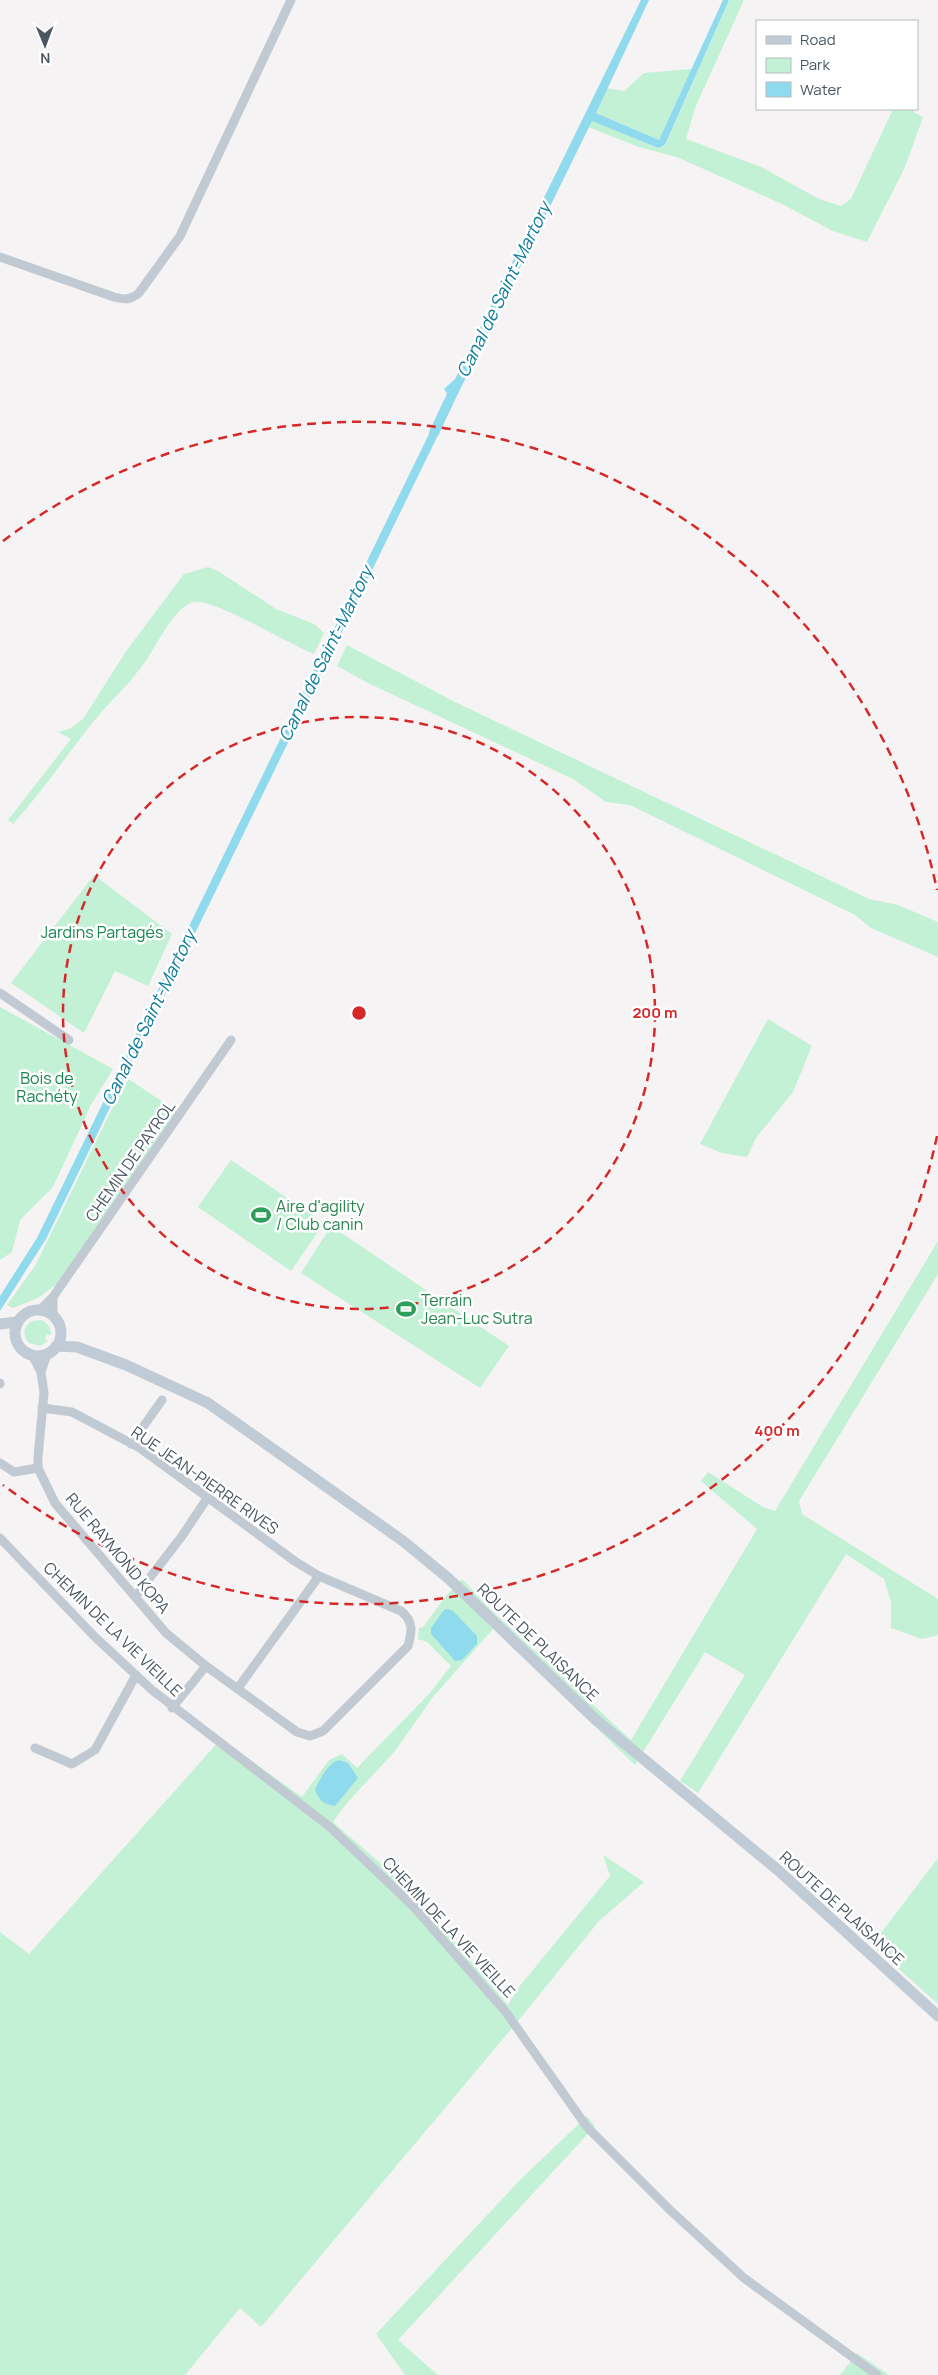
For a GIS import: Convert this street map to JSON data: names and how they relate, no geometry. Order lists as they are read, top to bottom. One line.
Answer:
{"streets":{"main road":["ROUTE DE PLAISANCE"],"street":["CHEMIN DE PAYROL","RUE JEAN-PIERRE RIVES","RUE RAYMOND KOPA","CHEMIN DE LA VIE VIEILLE"]},"crossings":[["CHEMIN DE PAYROL","RUE RAYMOND KOPA"],["CHEMIN DE PAYROL","ROUTE DE PLAISANCE"],["RUE JEAN-PIERRE RIVES","RUE RAYMOND KOPA"],["RUE RAYMOND KOPA","ROUTE DE PLAISANCE"]],"water":["Canal de Saint-Martory"],"parks":["Jardins Partagés","Bois de Rachéty"],"places":{"sports":["Aire d'agility / Club canin","Terrain Jean-Luc Sutra"]},"legend":["Road","Park","Water"],"north":"bottom","rings":["200 m","400 m"]}
